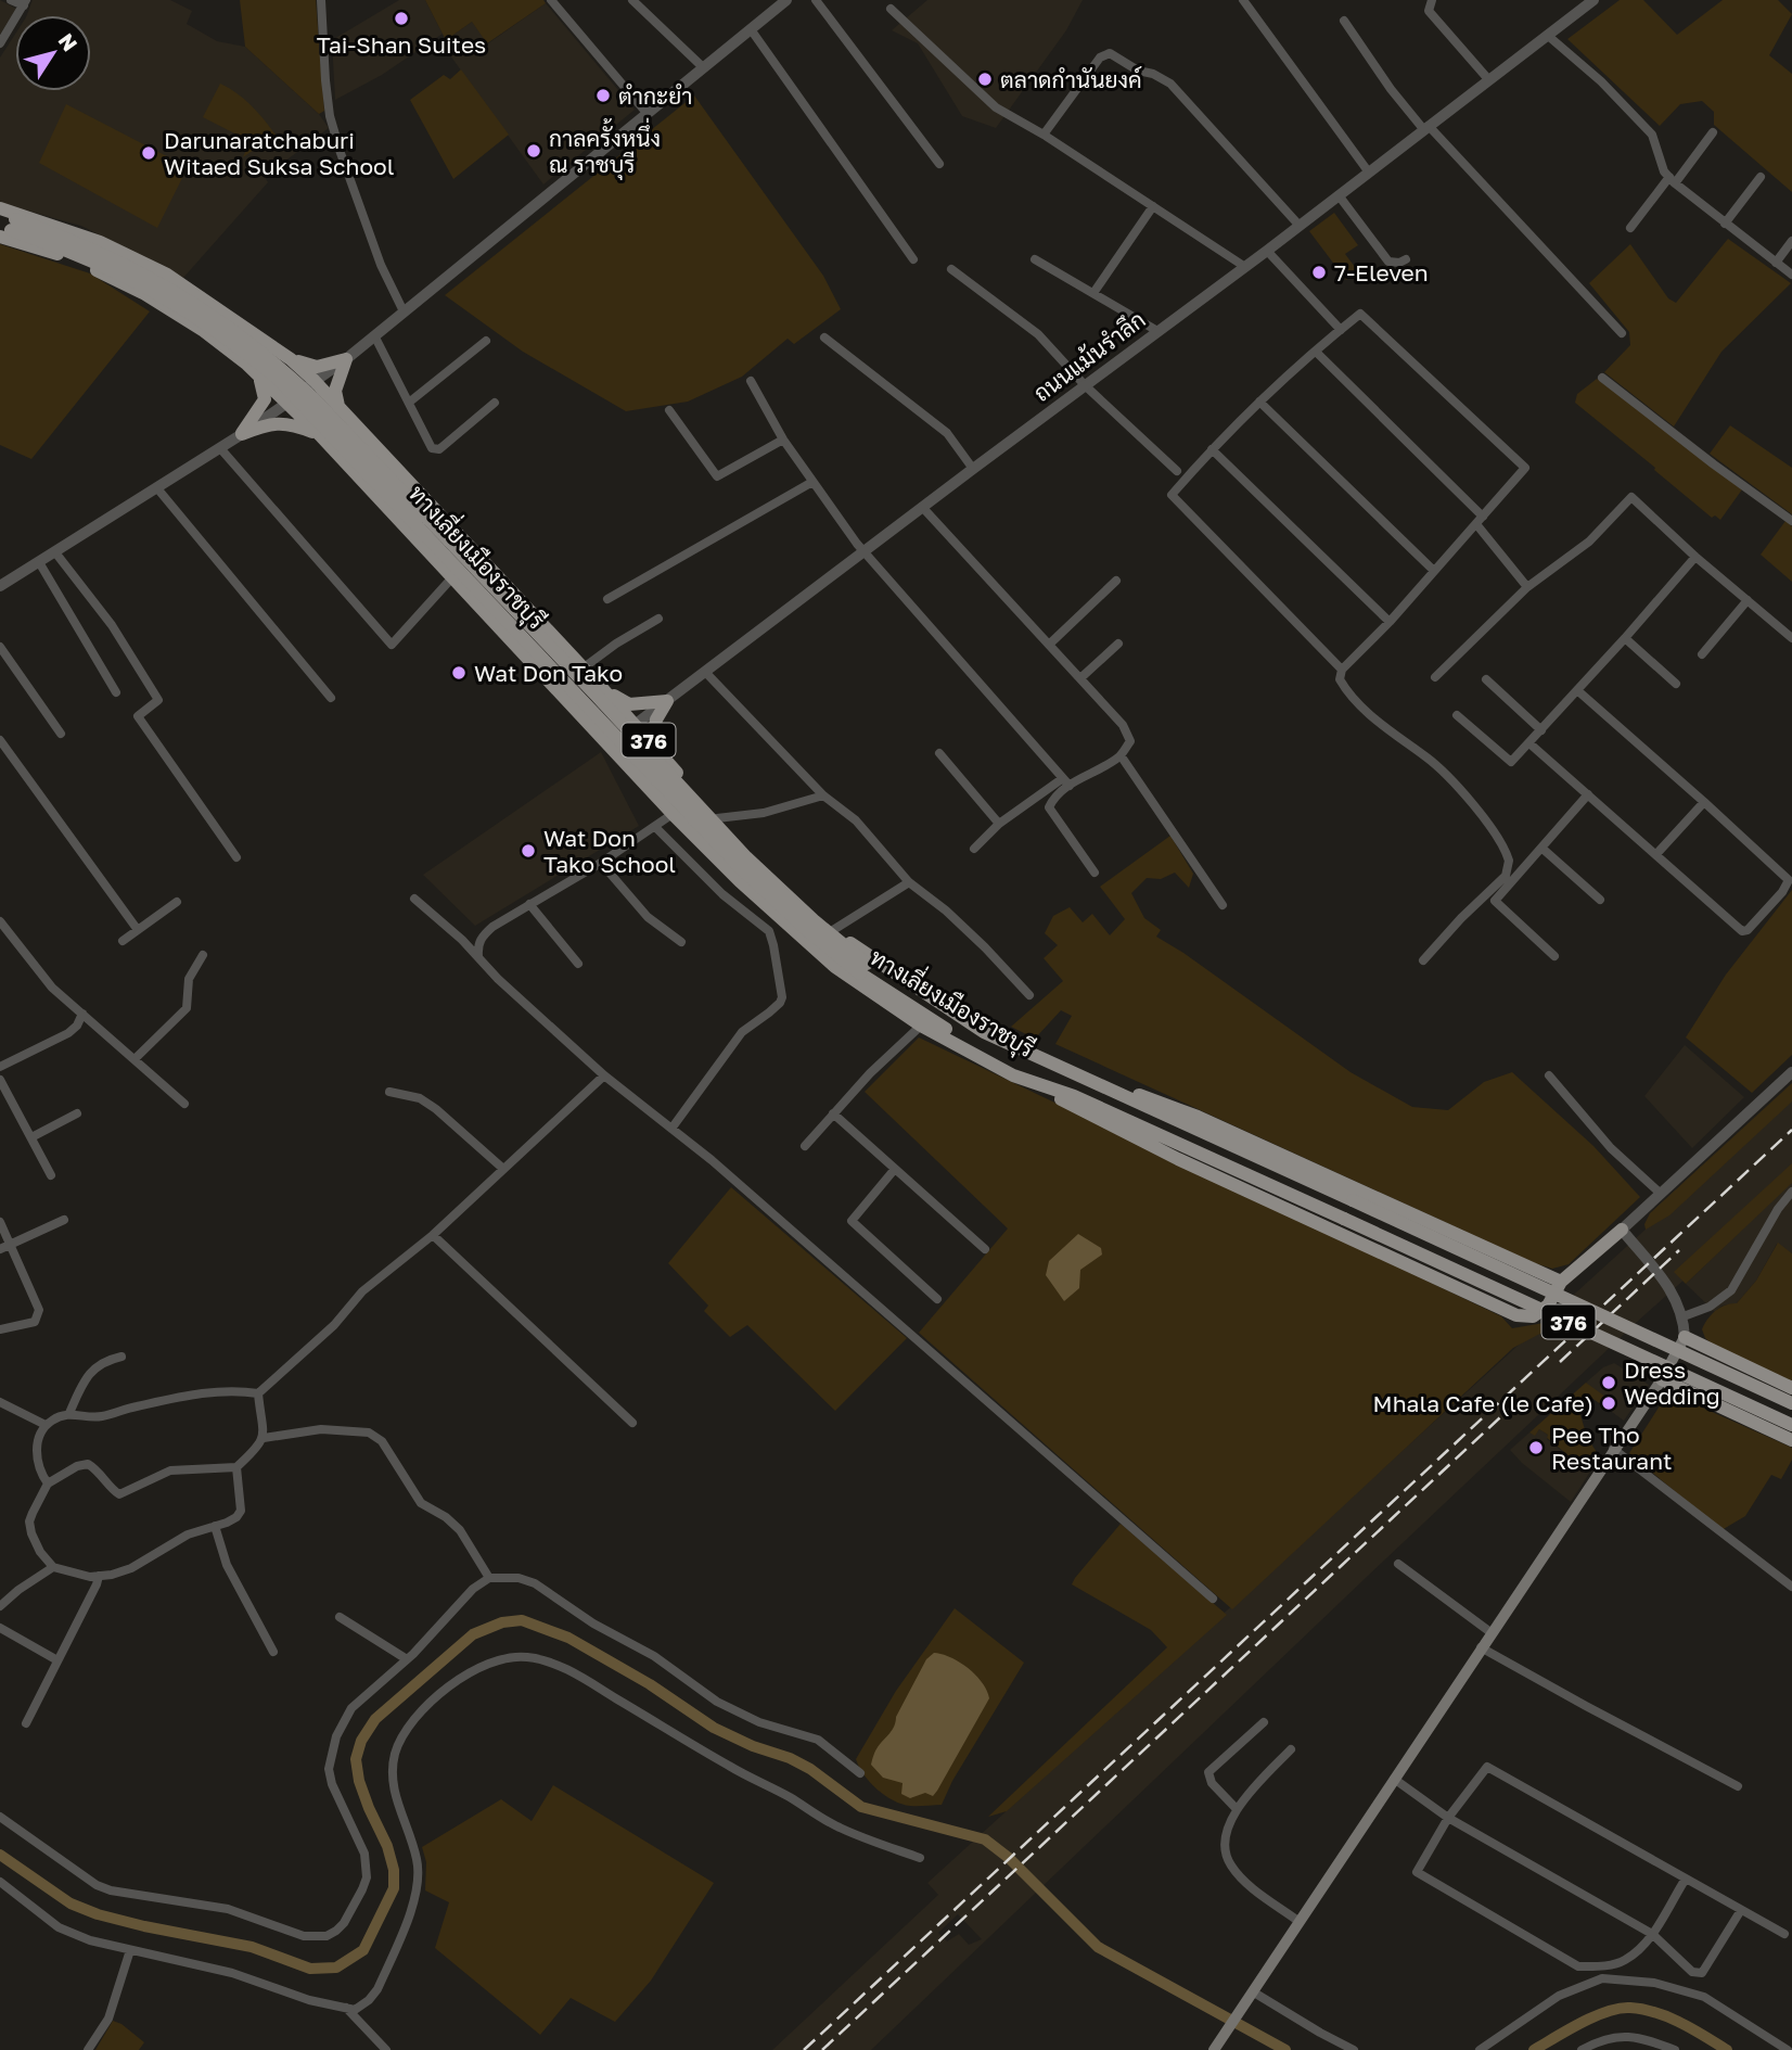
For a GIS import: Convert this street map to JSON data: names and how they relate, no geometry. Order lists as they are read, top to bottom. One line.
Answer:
{"streets":{"main road":["ทางเลี่ยงเมืองราชบุรี","376"],"street":["ถนนแม้นรำลึก"]},"crossings":[["ถนนแม้นรำลึก","ทางเลี่ยงเมืองราชบุรี"]],"places":["Tai-Shan Suites","ตลาดกำนันยงค์","ตำกะยำ","กาลครั้งหนึ่ง ณ ราชบุรี","Darunaratchaburi Witaed Suksa School","7-Eleven","Wat Don Tako","Wat Don Tako School","Dress Wedding","Mhala Cafe (le Cafe)","Pee Tho Restaurant"],"north":"top right"}
